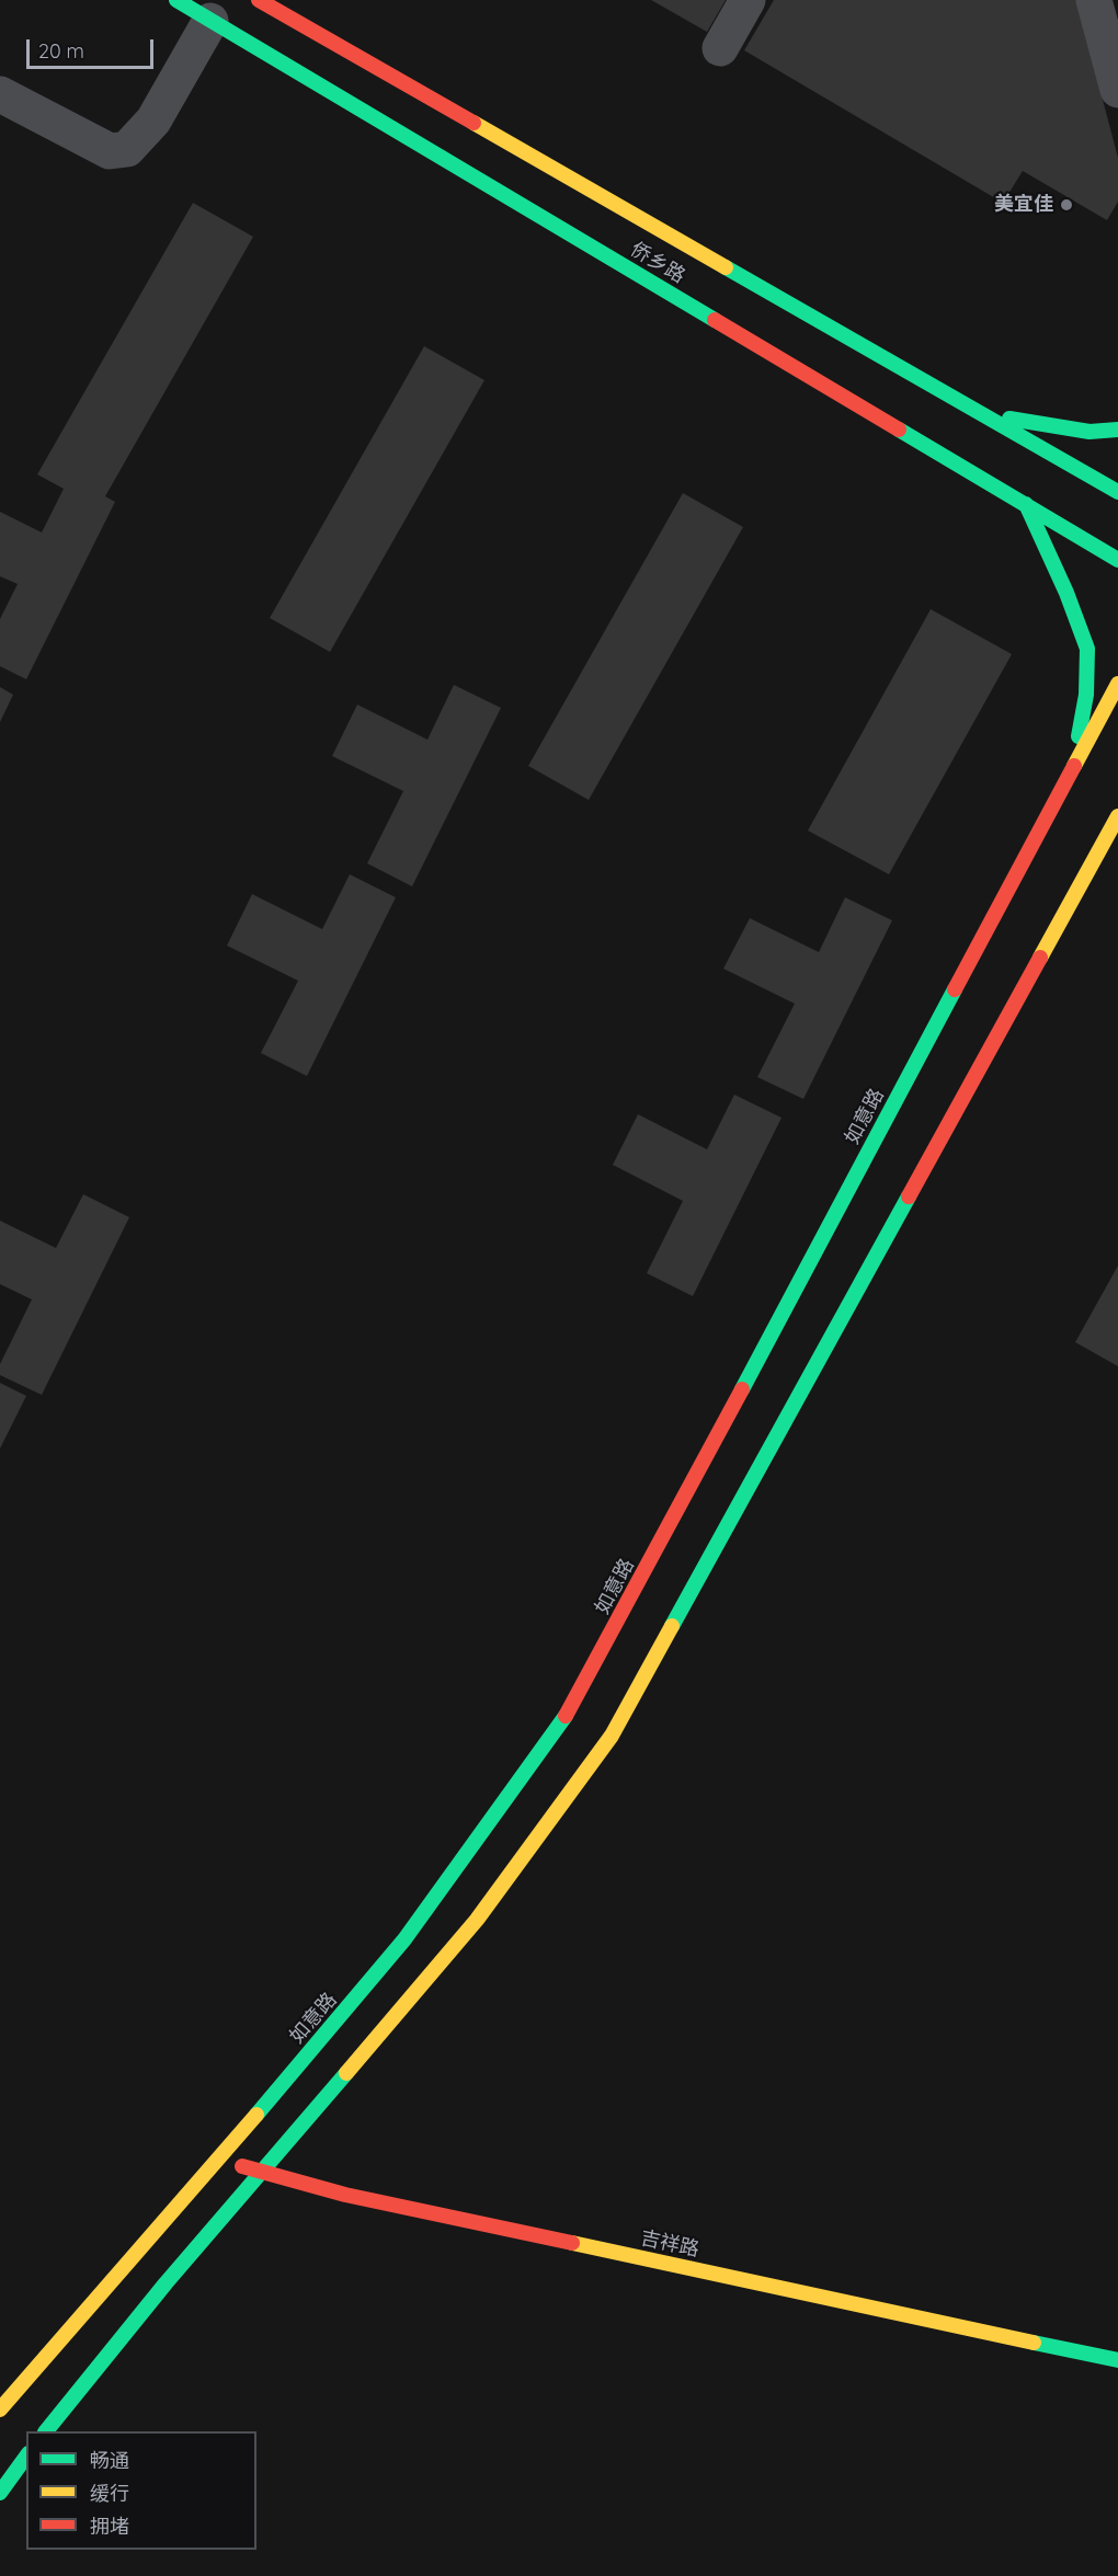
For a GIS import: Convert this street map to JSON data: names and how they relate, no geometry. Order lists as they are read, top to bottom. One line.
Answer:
{"streets":{"street":["侨乡路","如意路","吉祥路"]},"crossings":[["如意路","吉祥路"]],"places":["美宜佳"],"legend":["畅通","缓行","拥堵"],"scale_bar":"20 m"}
